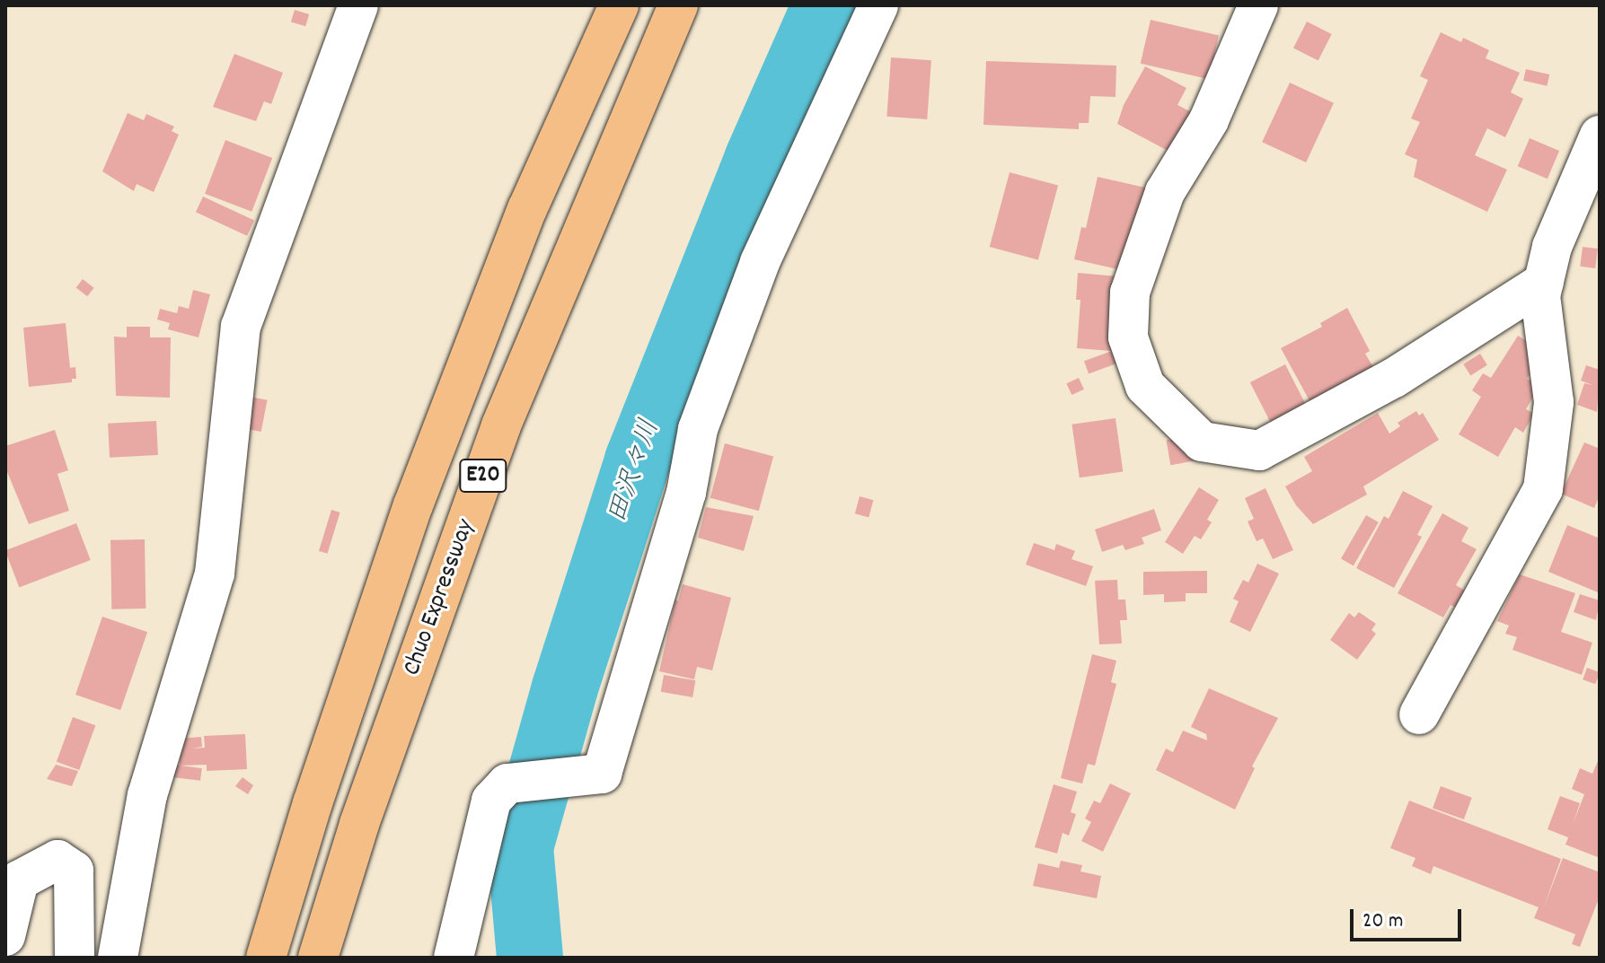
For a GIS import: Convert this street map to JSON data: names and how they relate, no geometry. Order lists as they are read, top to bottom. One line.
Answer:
{"streets":{"highway":["E20","Chuo Expressway"]},"water":["田沢々川"],"scale_bar":"20 m"}
